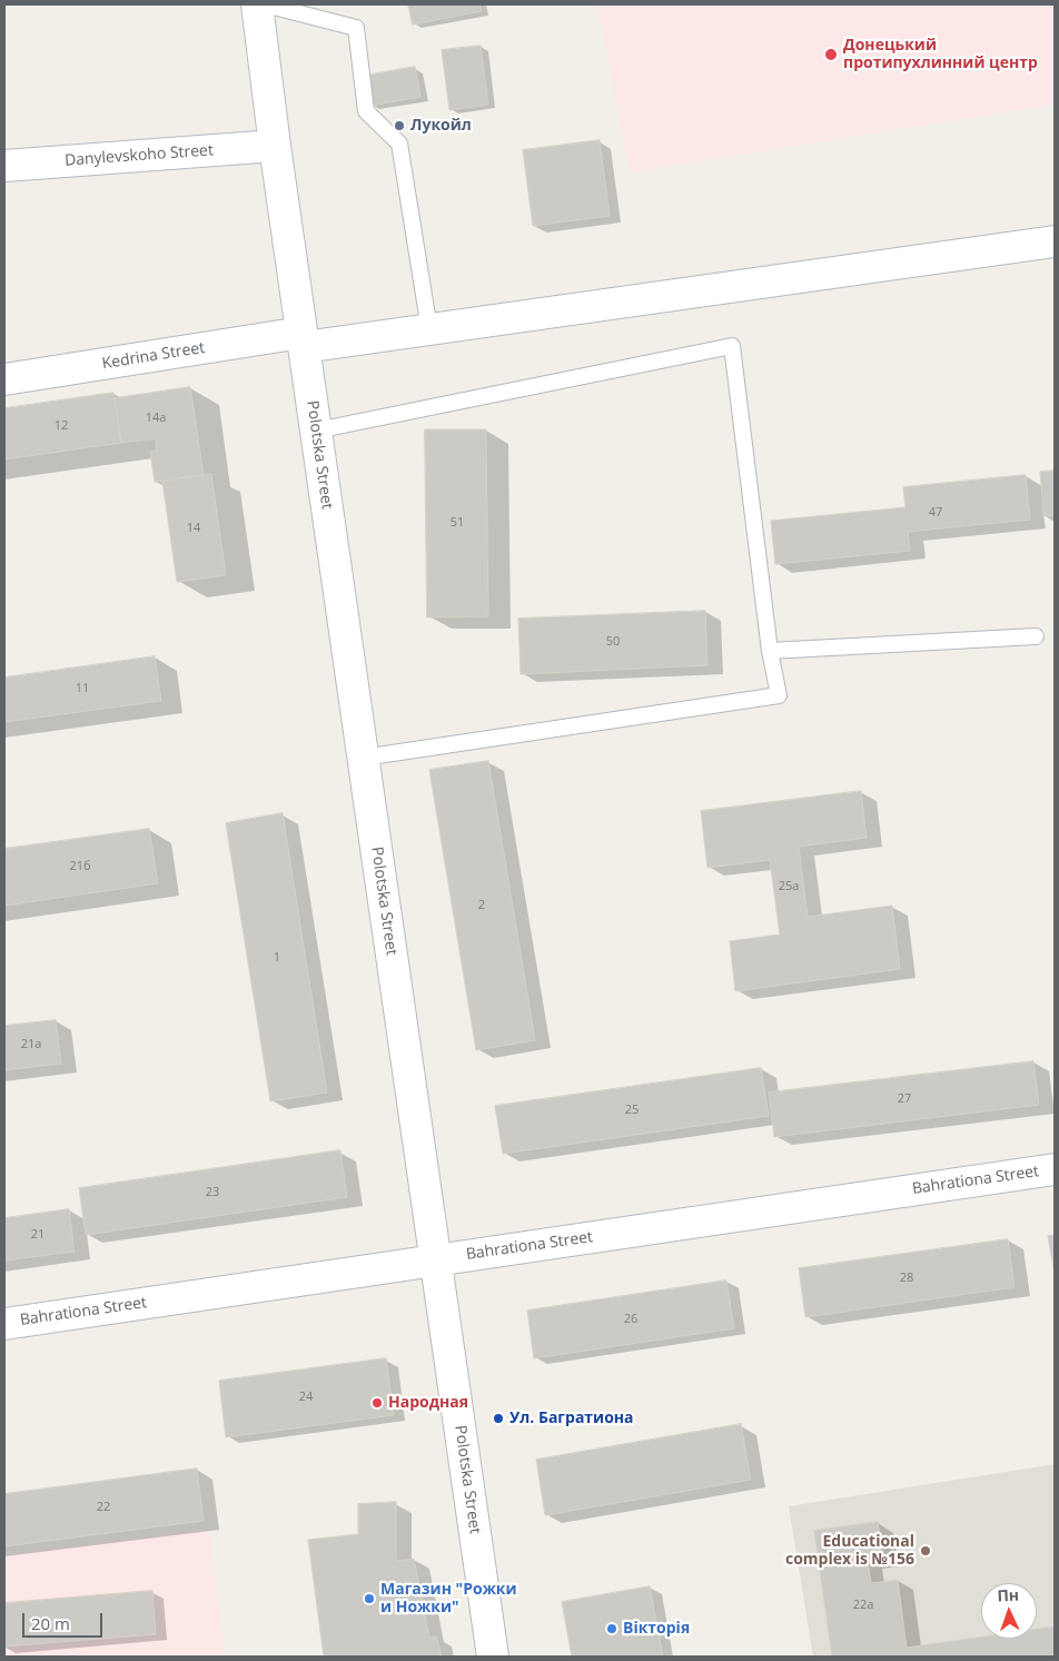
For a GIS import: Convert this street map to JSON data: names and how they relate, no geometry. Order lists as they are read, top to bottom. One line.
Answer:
{"streets":{"street":["Danylevskoho Street","Kedrina Street","Polotska Street","Bahrationa Street"]},"crossings":[["Danylevskoho Street","Polotska Street"],["Kedrina Street","Polotska Street"],["Polotska Street","Bahrationa Street"]],"places":["Донецький протипухлинний центр","Лукойл","Народная","Ул. Багратиона","Educational complex is №156","Магазин \"Рожки и Ножки\"","Вікторія"],"house_numbers":["14а","12","47","51","14","50","11","21б","25а","2","1","21а","27","25","23","21","28","26","24","22","22а"],"scale_bar":"20 m","north":"top"}
